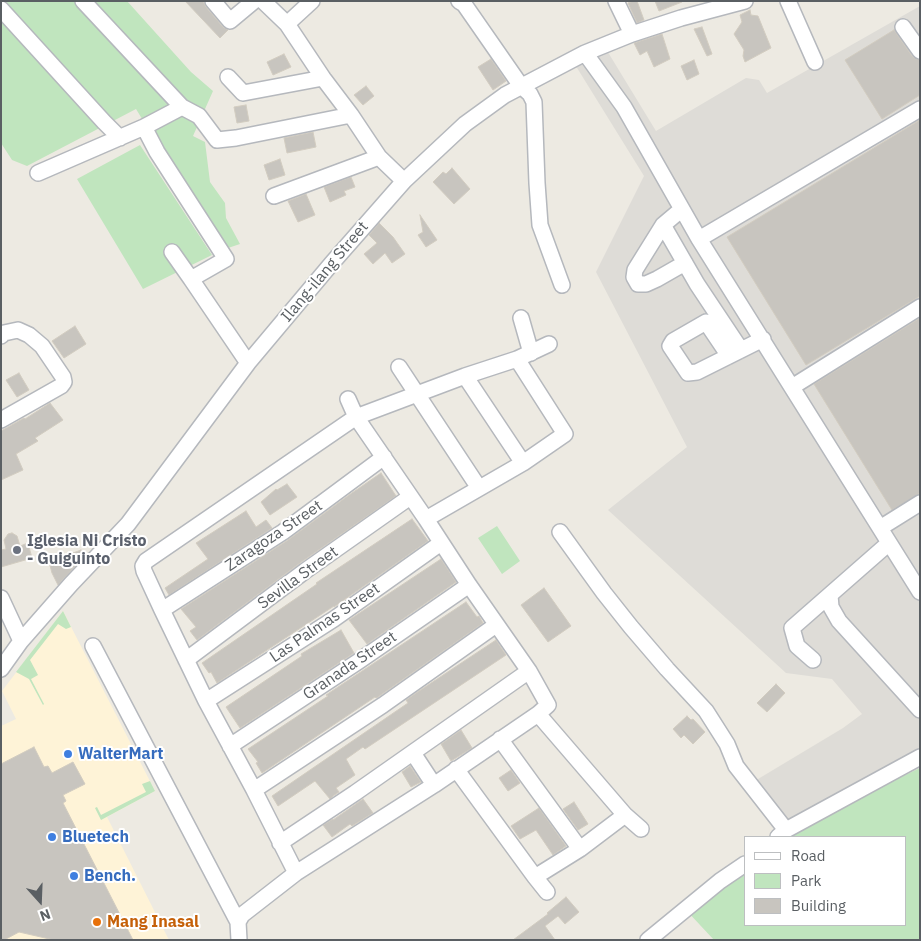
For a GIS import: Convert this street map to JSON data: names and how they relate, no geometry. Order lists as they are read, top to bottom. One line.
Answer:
{"streets":{"street":["Ilang-ilang Street","Zaragoza Street","Sevilla Street","Las Palmas Street","Granada Street"]},"places":["Iglesia Ni Cristo - Guiguinto","WalterMart","Bluetech","Bench.","Mang Inasal"],"legend":["Road","Park","Building"],"north":"bottom"}
